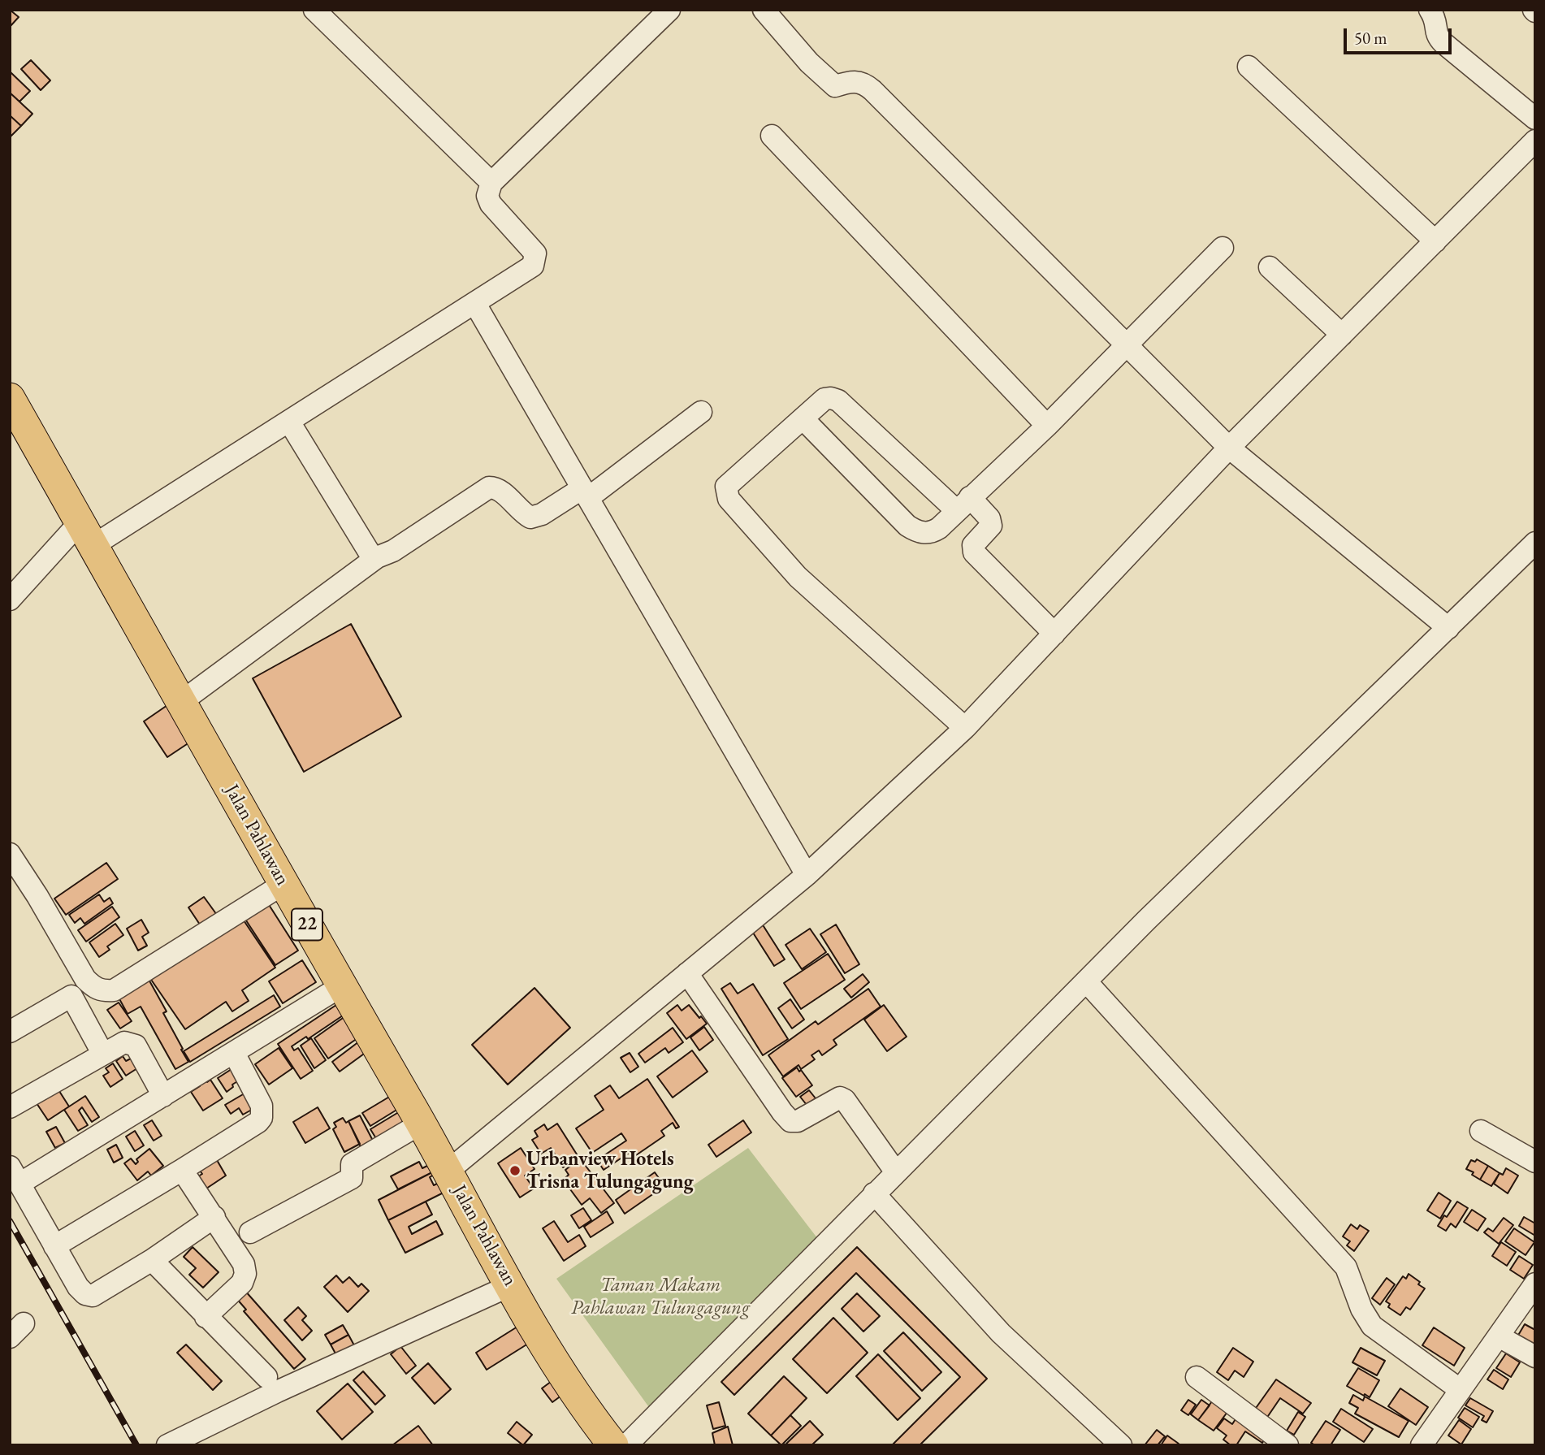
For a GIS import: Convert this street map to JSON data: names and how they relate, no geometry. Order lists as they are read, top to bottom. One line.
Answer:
{"streets":{"highway":["Jalan Pahlawan","22"]},"parks":["Taman Makam Pahlawan Tulungagung"],"places":["Urbanview Hotels Trisna Tulungagung"],"scale_bar":"50 m"}
